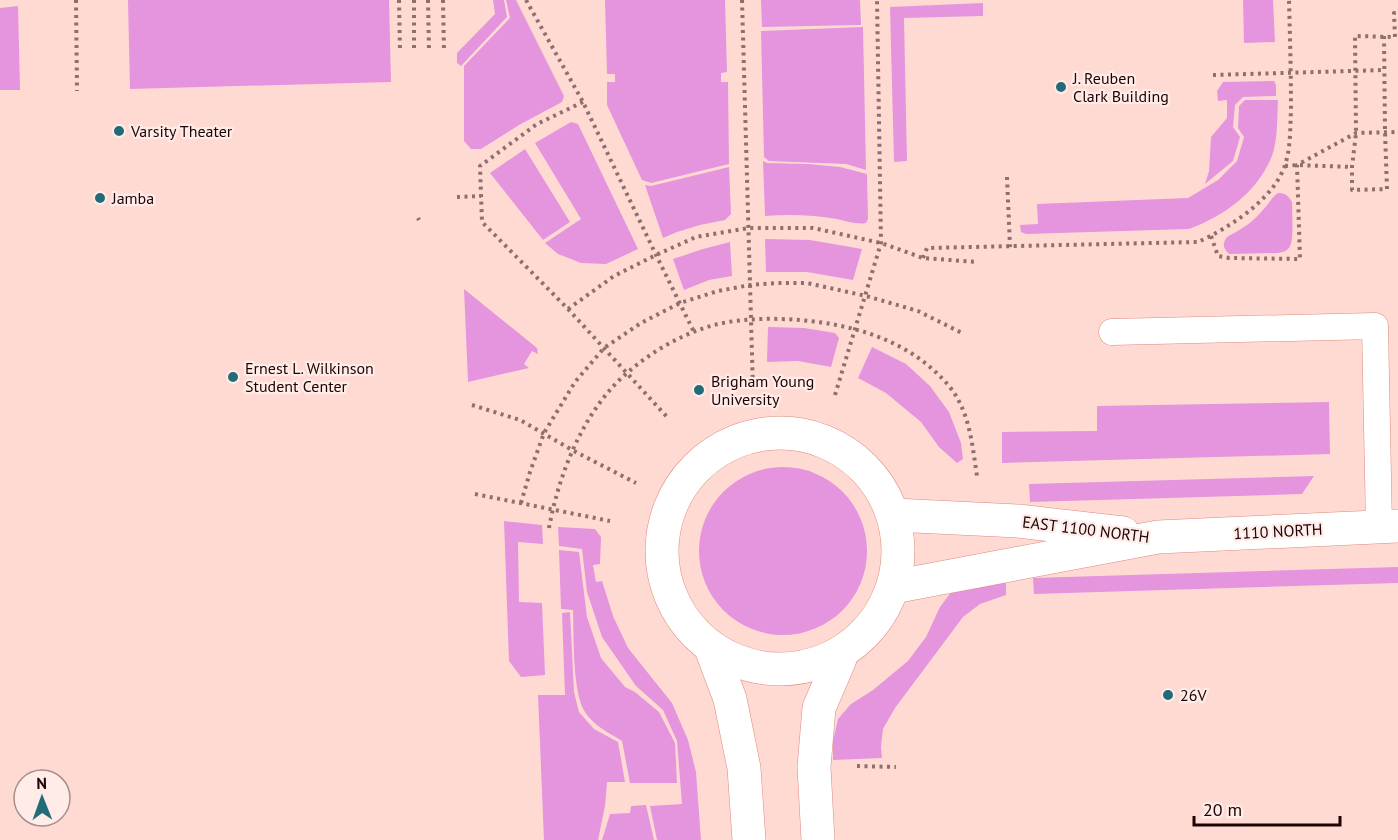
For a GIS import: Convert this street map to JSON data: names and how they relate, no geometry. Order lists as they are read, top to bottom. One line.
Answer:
{"streets":{"street":["EAST 1100 NORTH","1110 NORTH"]},"crossings":[["EAST 1100 NORTH","1110 NORTH"]],"places":["J. Reuben Clark Building","Varsity Theater","Jamba","Ernest L. Wilkinson Student Center","Brigham Young University","26V"],"scale_bar":"20 m","north":"top"}
